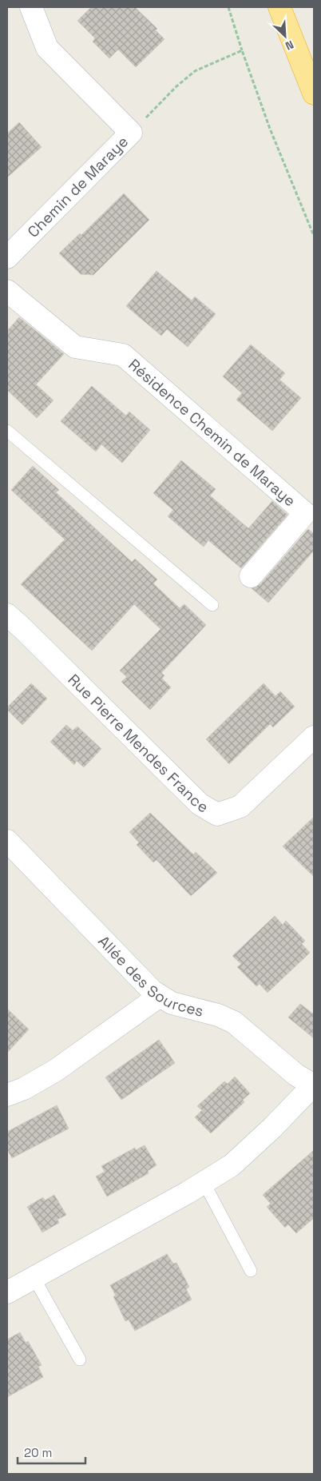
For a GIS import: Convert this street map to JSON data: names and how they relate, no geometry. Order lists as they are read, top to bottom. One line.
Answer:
{"streets":{"street":["Chemin de Maraye","Résidence Chemin de Maraye","Rue Pierre Mendes France","Allée des Sources"]},"scale_bar":"20 m","north":"bottom right"}
